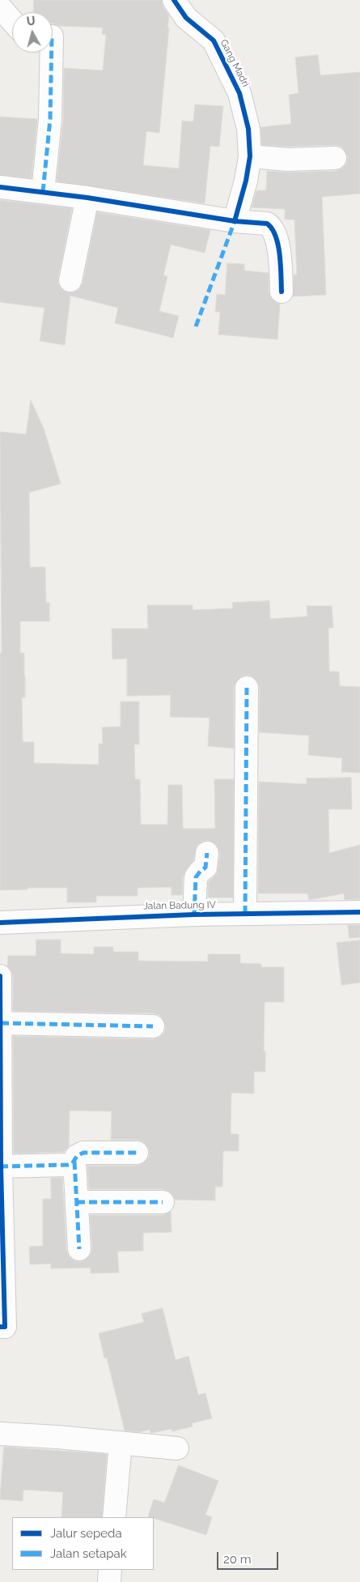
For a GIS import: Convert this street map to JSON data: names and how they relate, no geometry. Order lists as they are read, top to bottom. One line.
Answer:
{"streets":{"street":["Gang Madri","Jalan Badung IV"]},"legend":["Jalur sepeda","Jalan setapak"],"scale_bar":"20 m","north":"top"}
